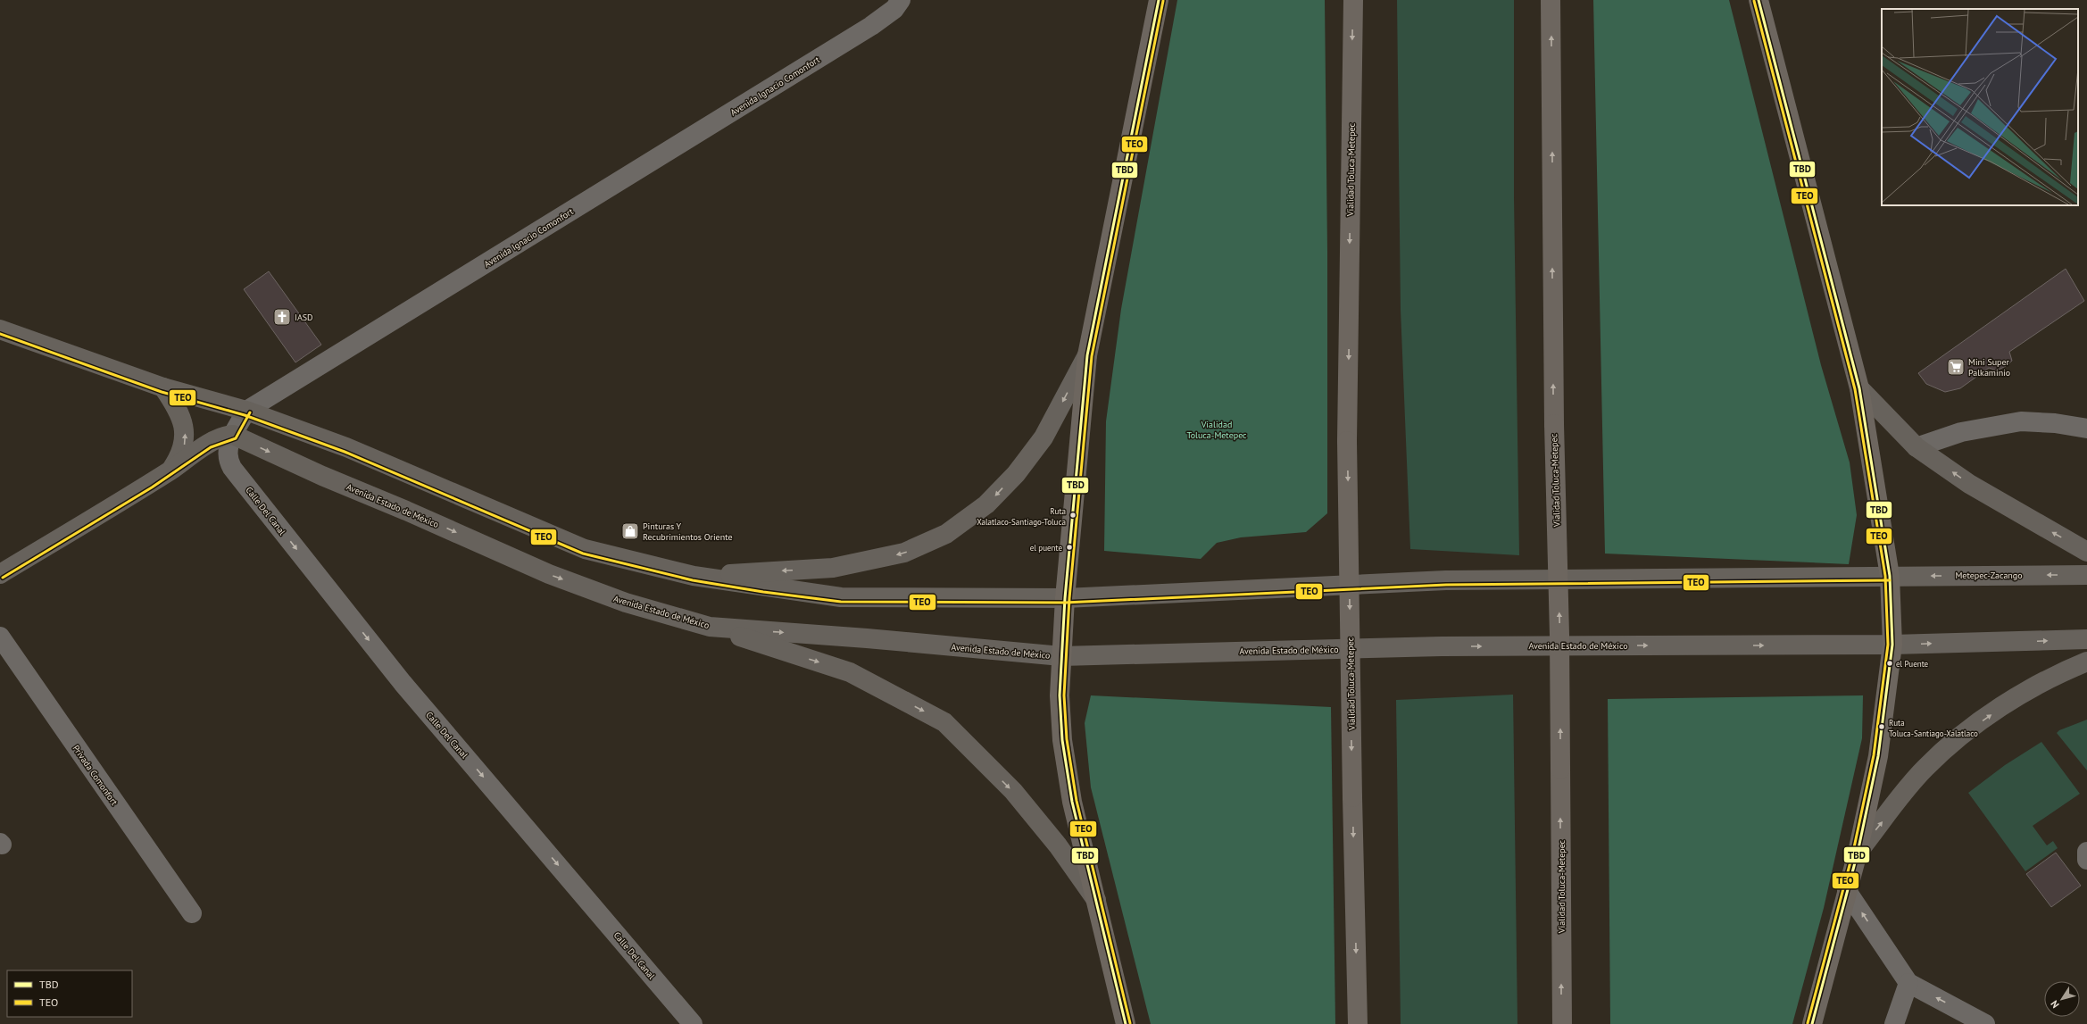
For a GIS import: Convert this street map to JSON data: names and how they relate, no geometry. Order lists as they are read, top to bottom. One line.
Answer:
{"streets":{"highway":["Vialidad Toluca-Metepec"],"main road":["Avenida Estado de México","Metepec-Zacango"],"street":["Avenida Ignacio Comonfort","Calle Del Canal","Privada Comonfort"]},"crossings":[["Avenida Estado de México","Calle Del Canal"]],"one_way":["Calle Del Canal"],"parks":["Vialidad Toluca-Metepec"],"places":{"church":["IASD"],"supermarket":["Mini Super Palkaminio"],"other":["Ruta Xalatlaco-Santiago-Toluca","el puente","el Puente","Ruta Toluca-Santiago-Xalatlaco"],"shop":["Pinturas Y Recubrimientos Oriente"]},"lines":["transit line TBD","transit line TEO"],"legend":["TBD","TEO"],"north":"bottom left"}
